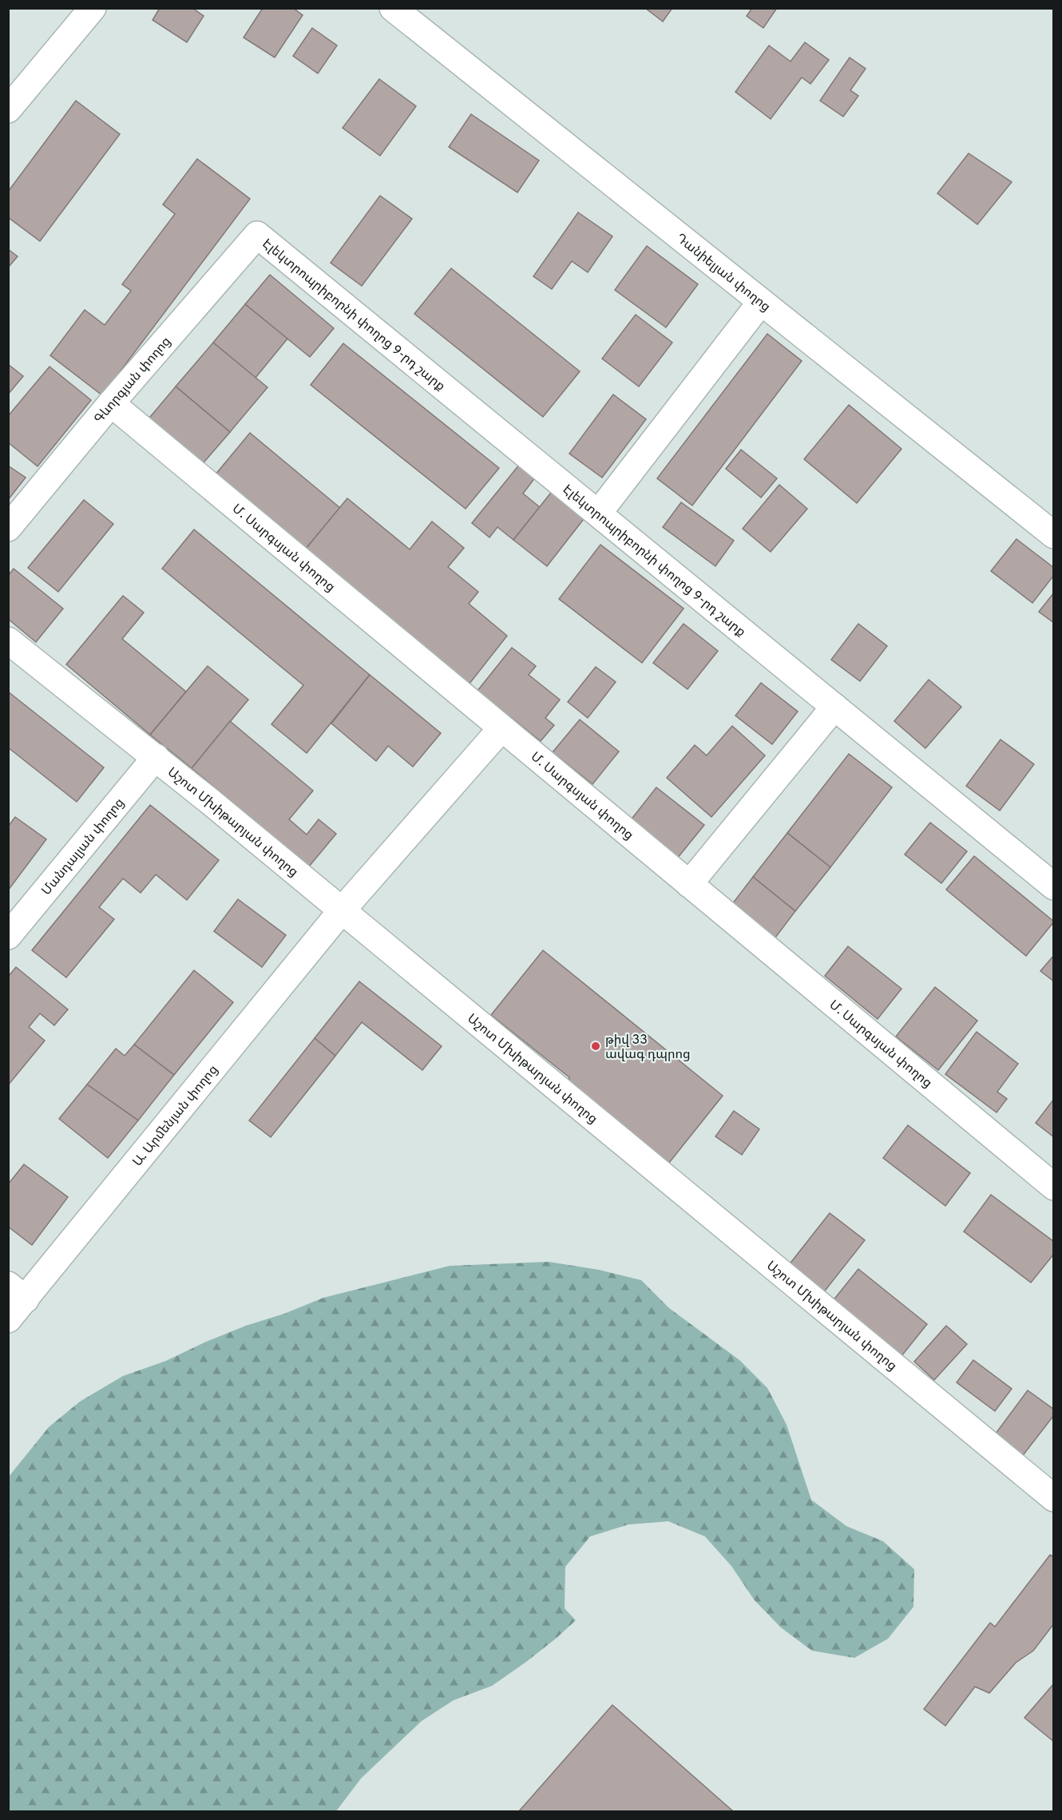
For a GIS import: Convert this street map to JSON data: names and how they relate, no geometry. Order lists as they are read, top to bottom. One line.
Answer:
{"streets":{"street":["Դանիելյան փողոց","Էլեկտրոպրիբորնի փողոց 9-րդ շարք","Գևորգյան փողոց","Մ. Սարգսյան փողոց","Աշոտ Մխիթարյան փողոց","Մանդալյան փողոց","Ա. Արմենյան փողոց"]},"crossings":[["Էլեկտրոպրիբորնի փողոց 9-րդ շարք","Գևորգյան փողոց"],["Գևորգյան փողոց","Մ. Սարգսյան փողոց"],["Մ. Սարգսյան փողոց","Ա. Արմենյան փողոց"],["Աշոտ Մխիթարյան փողոց","Մանդալյան փողոց"],["Աշոտ Մխիթարյան փողոց","Ա. Արմենյան փողոց"]],"places":["թիվ 33 ավագ դպրոց"]}
